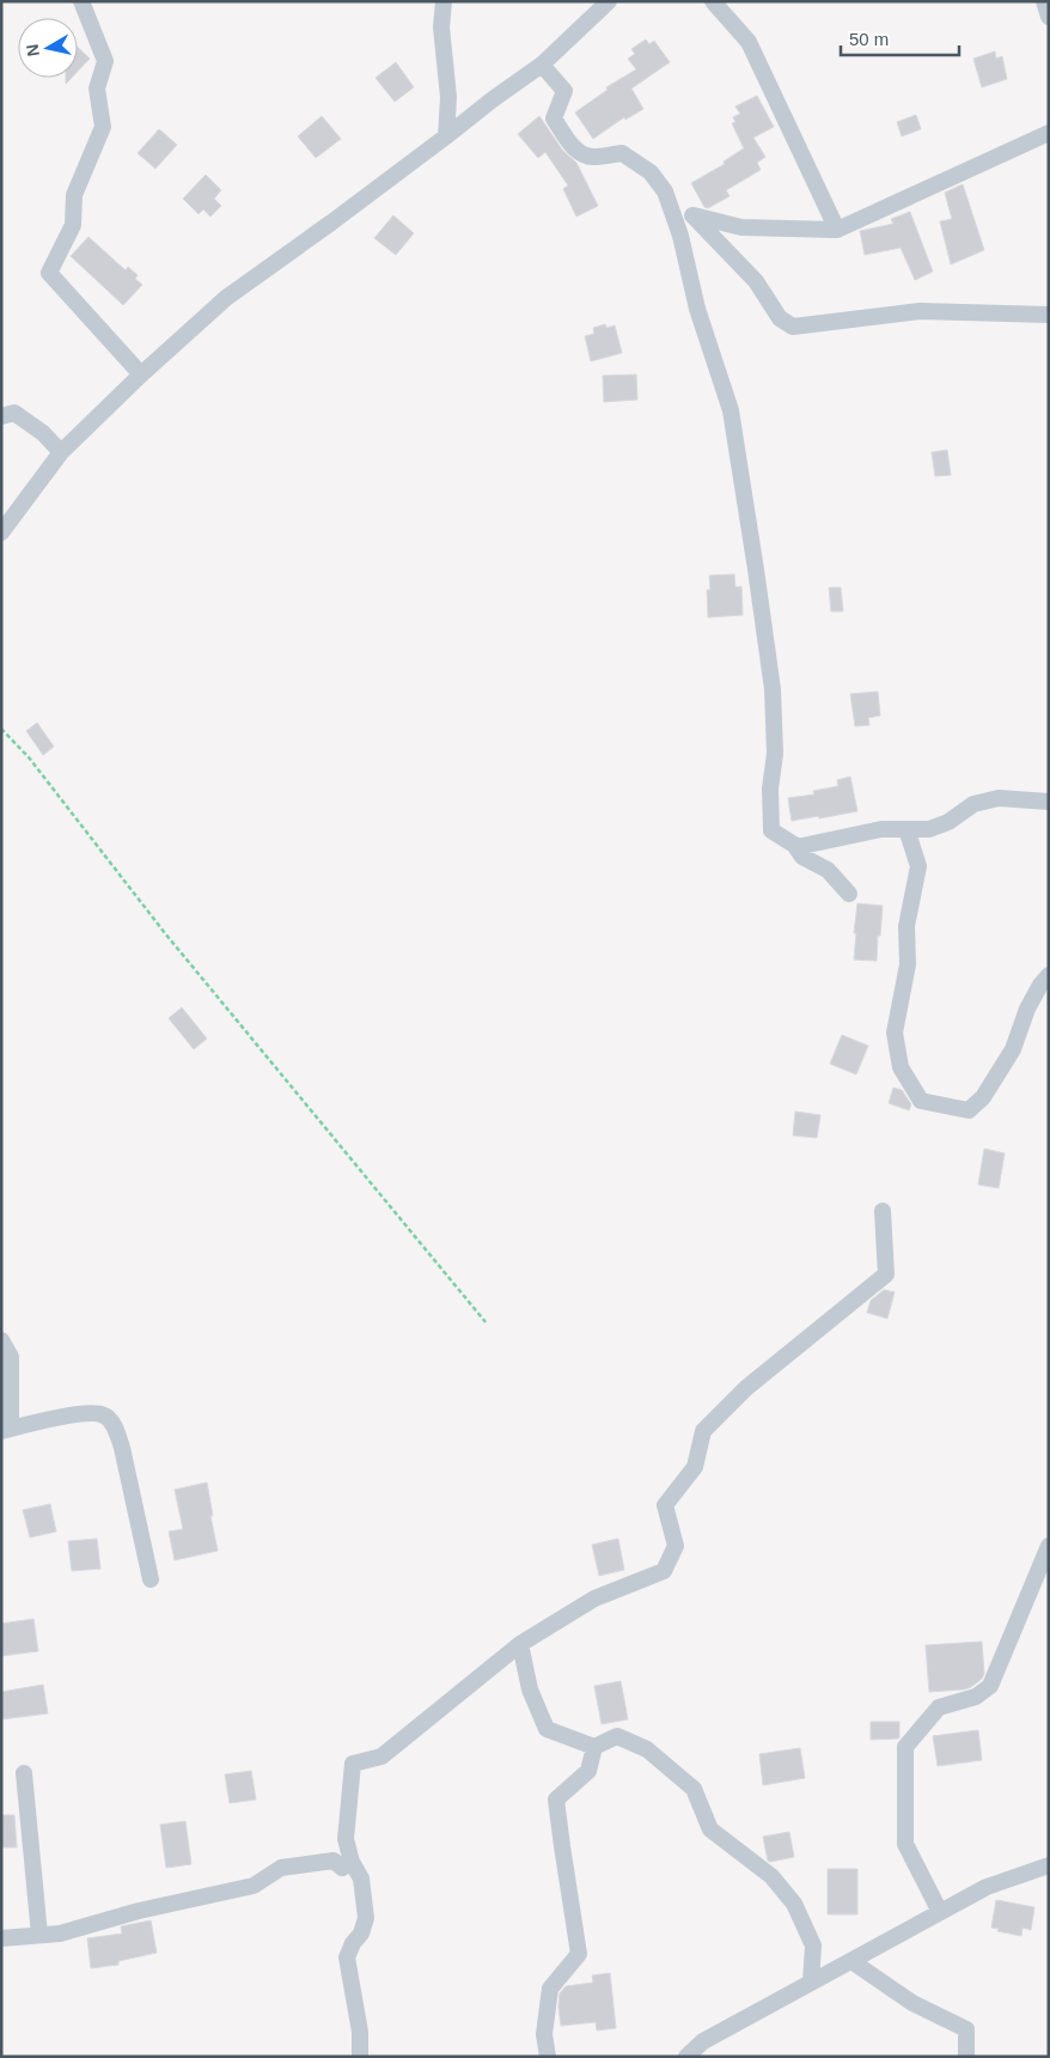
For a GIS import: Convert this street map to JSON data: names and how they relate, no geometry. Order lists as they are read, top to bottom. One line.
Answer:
{"scale_bar":"50 m","north":"left"}
